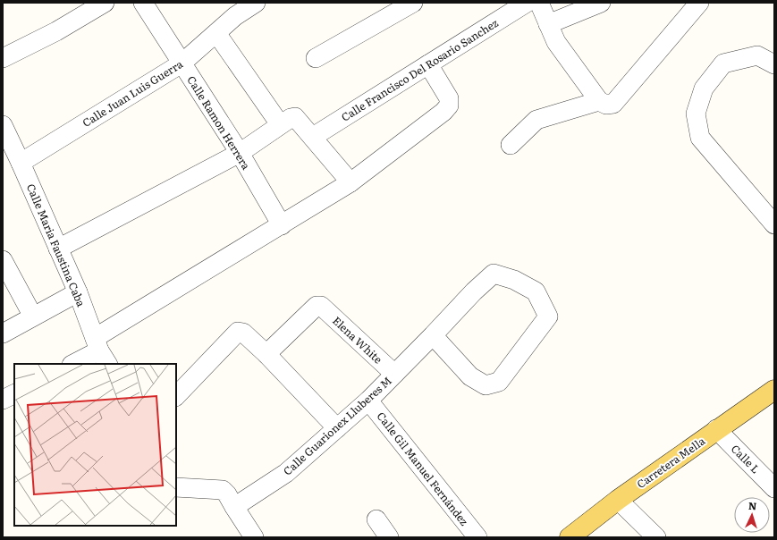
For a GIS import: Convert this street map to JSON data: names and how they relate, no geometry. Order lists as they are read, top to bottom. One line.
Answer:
{"streets":{"main road":["Carretera Mella"],"street":["Calle Francisco Del Rosario Sanchez","Calle Juan Luis Guerra","Calle Ramon Herrera","Calle Maria Faustina Caba","Elena White","Calle Guarionex Lluberes M","Calle L","Calle Gil Manuel Fernández"]},"crossings":[["Calle Juan Luis Guerra","Calle Ramon Herrera"],["Calle Juan Luis Guerra","Calle Maria Faustina Caba"],["Elena White","Calle Guarionex Lluberes M"],["Calle Guarionex Lluberes M","Calle Gil Manuel Fernández"],["Calle L","Carretera Mella"]],"north":"top"}
